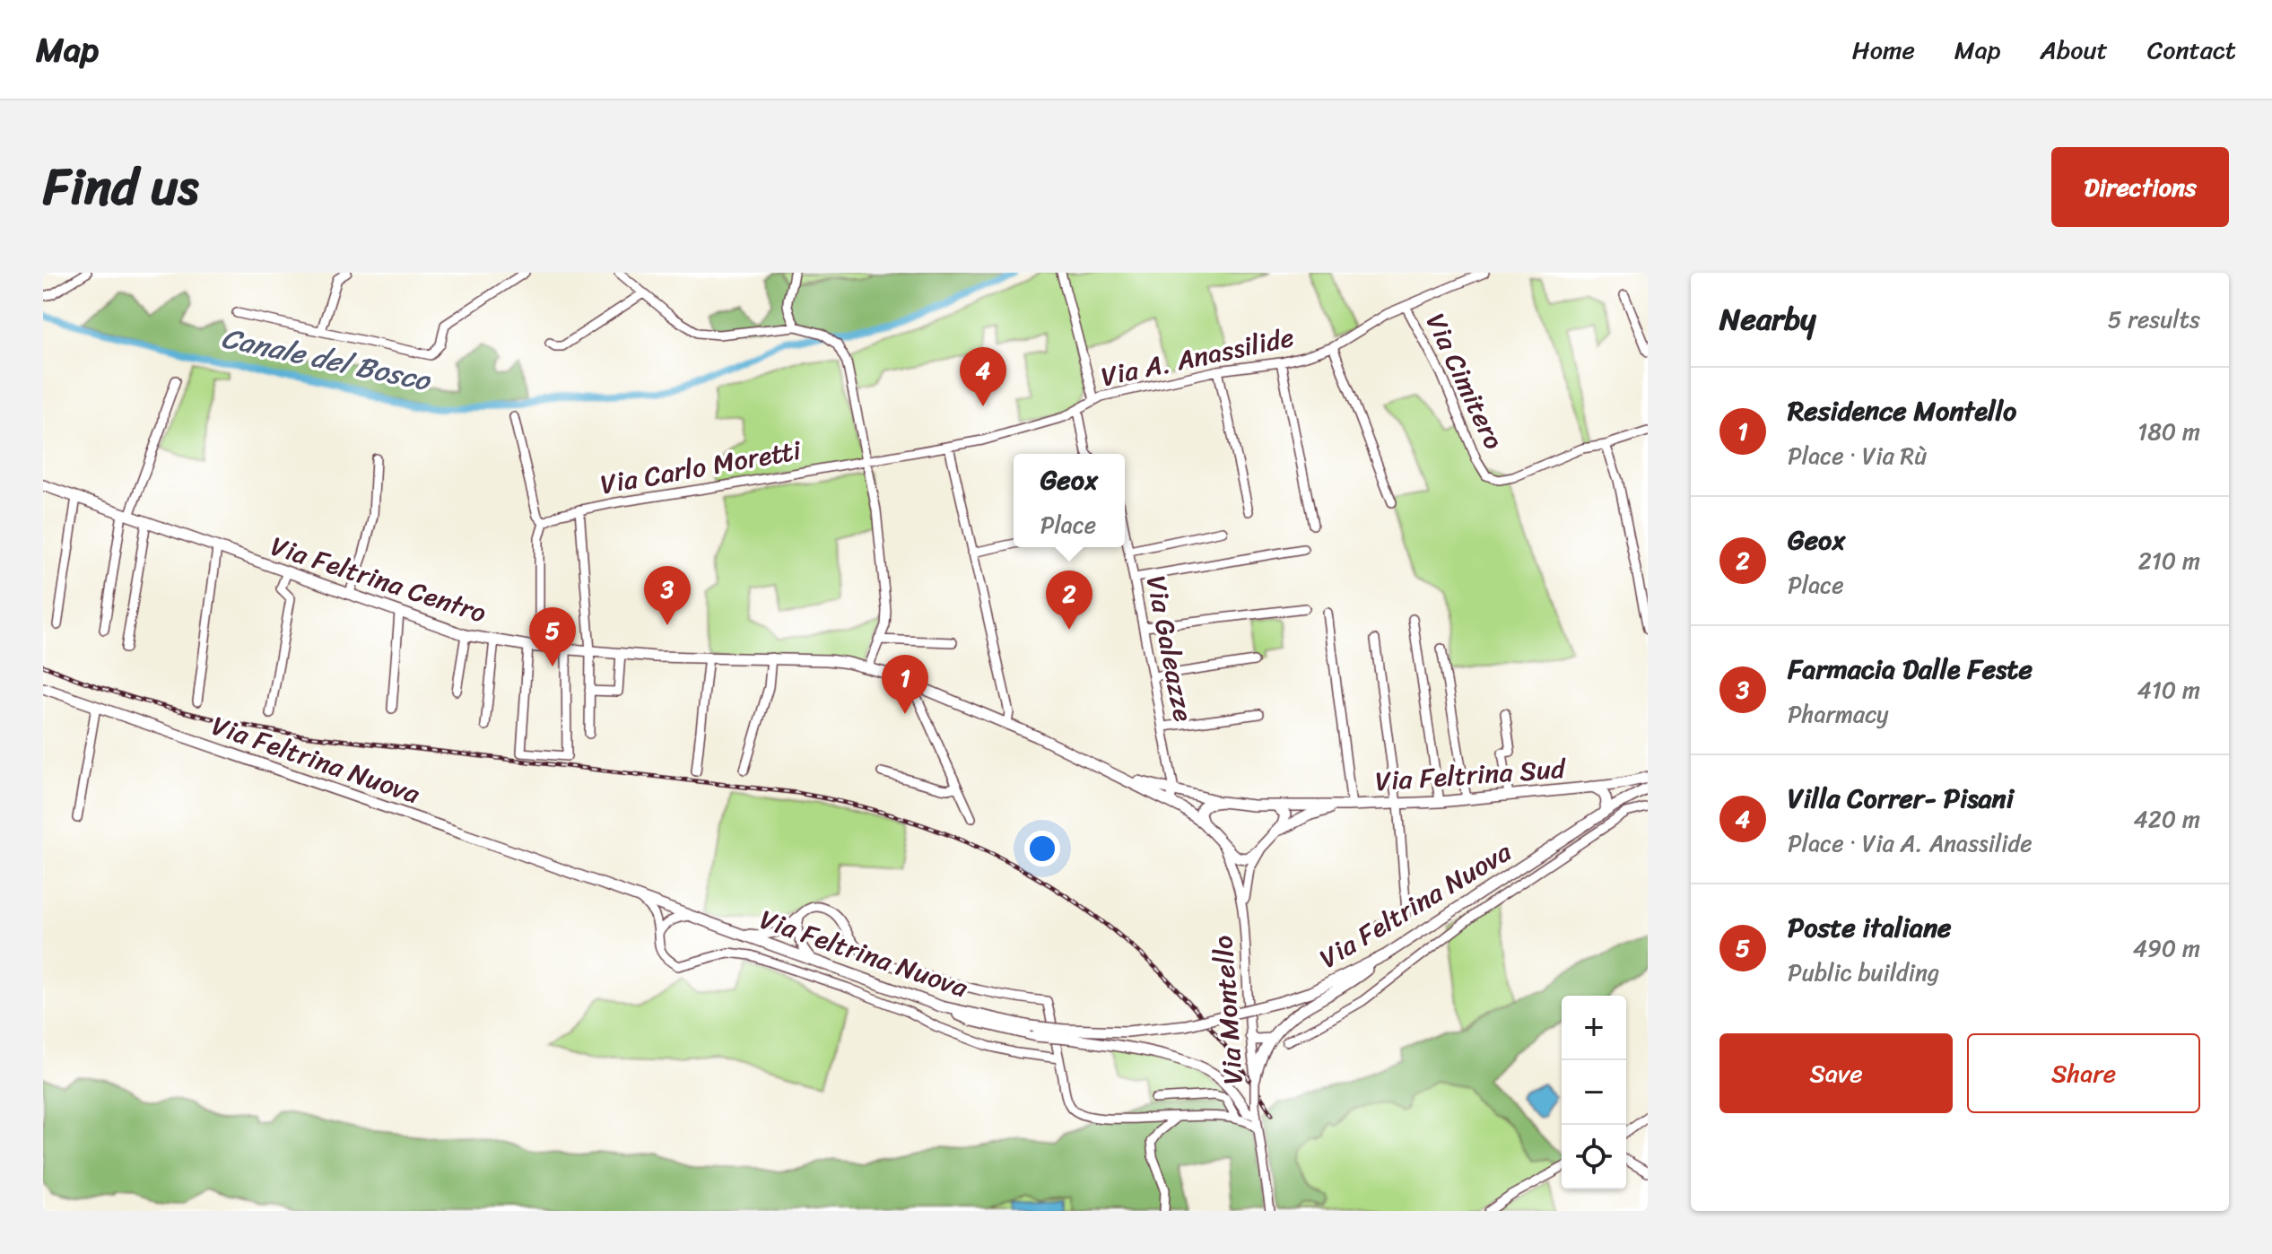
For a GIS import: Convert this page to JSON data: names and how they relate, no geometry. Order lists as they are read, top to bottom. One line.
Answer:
{"streets":{"main road":["Via Feltrina Centro","Via Feltrina Nuova","Via Feltrina Sud"],"street":["Via A. Anassilide","Via Cimitero","Via Carlo Moretti","Via Galeazze","Via Montello"]},"crossings":[["Via A. Anassilide","Via Cimitero"],["Via A. Anassilide","Via Carlo Moretti"],["Via Feltrina Centro","Via Galeazze"],["Via Feltrina Nuova","Via Feltrina Sud"]],"water":["Canale del Bosco"],"page":{"header":"Map","nav":["Home","Map","About","Contact"],"title":"Find us","buttons":["Directions",["Save","Share"]],"heading":["Nearby","5 results"],"pins":["4","3","2","5","1"],"list":[{"mark":"1","name":"Residence Montello","note":"Place · Via Rù","value":"180 m"},{"mark":"2","name":"Geox","note":"Place","value":"210 m"},{"mark":"3","name":"Farmacia Dalle Feste","note":"Pharmacy","value":"410 m"},{"mark":"4","name":"Villa Correr- Pisani","note":"Place · Via A. Anassilide","value":"420 m"},{"mark":"5","name":"Poste italiane","note":"Public building","value":"490 m"}],"popup":["Geox","Place"],"map_buttons":["+","−"]}}
